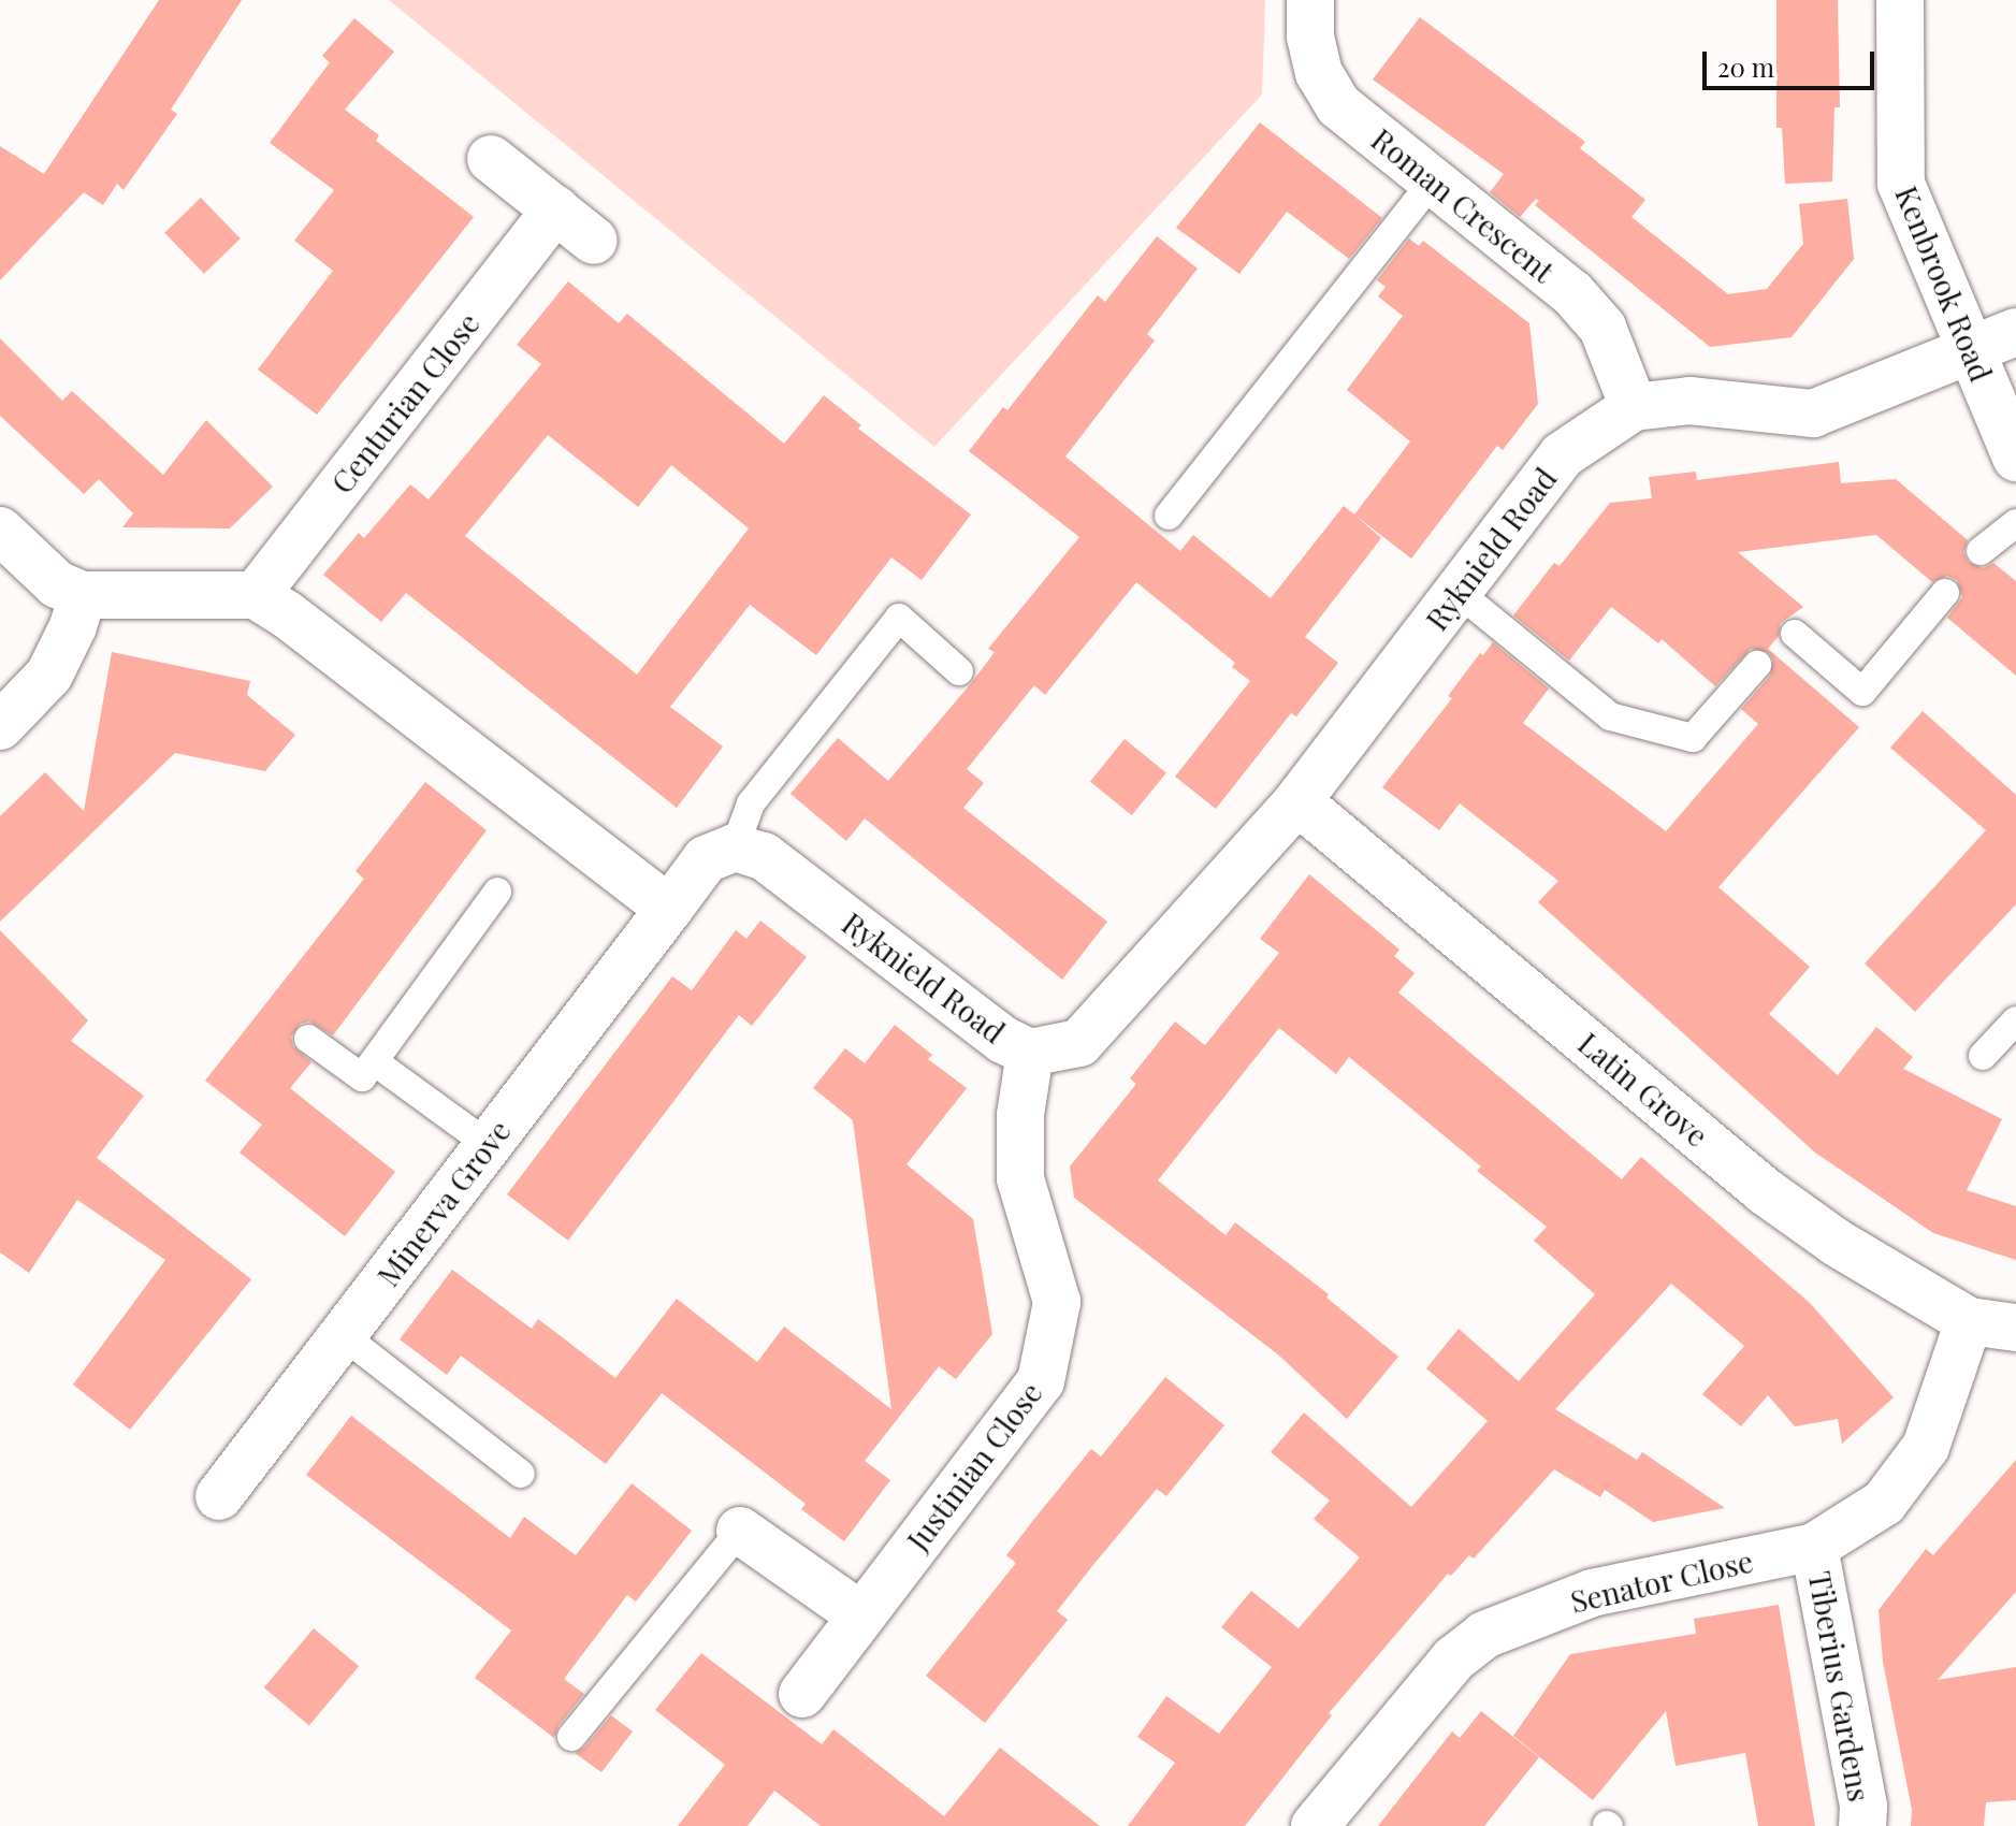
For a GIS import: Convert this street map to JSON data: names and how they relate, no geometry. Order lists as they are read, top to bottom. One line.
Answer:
{"streets":{"street":["Roman Crescent","Kenbrook Road","Centurian Close","Ryknield Road","Latin Grove","Minerva Grove","Justinian Close","Senator Close","Tiberius Gardens"]},"crossings":[["Roman Crescent","Ryknield Road"],["Kenbrook Road","Ryknield Road"],["Ryknield Road","Latin Grove"],["Ryknield Road","Justinian Close"],["Latin Grove","Senator Close"],["Senator Close","Tiberius Gardens"]],"scale_bar":"20 m"}
